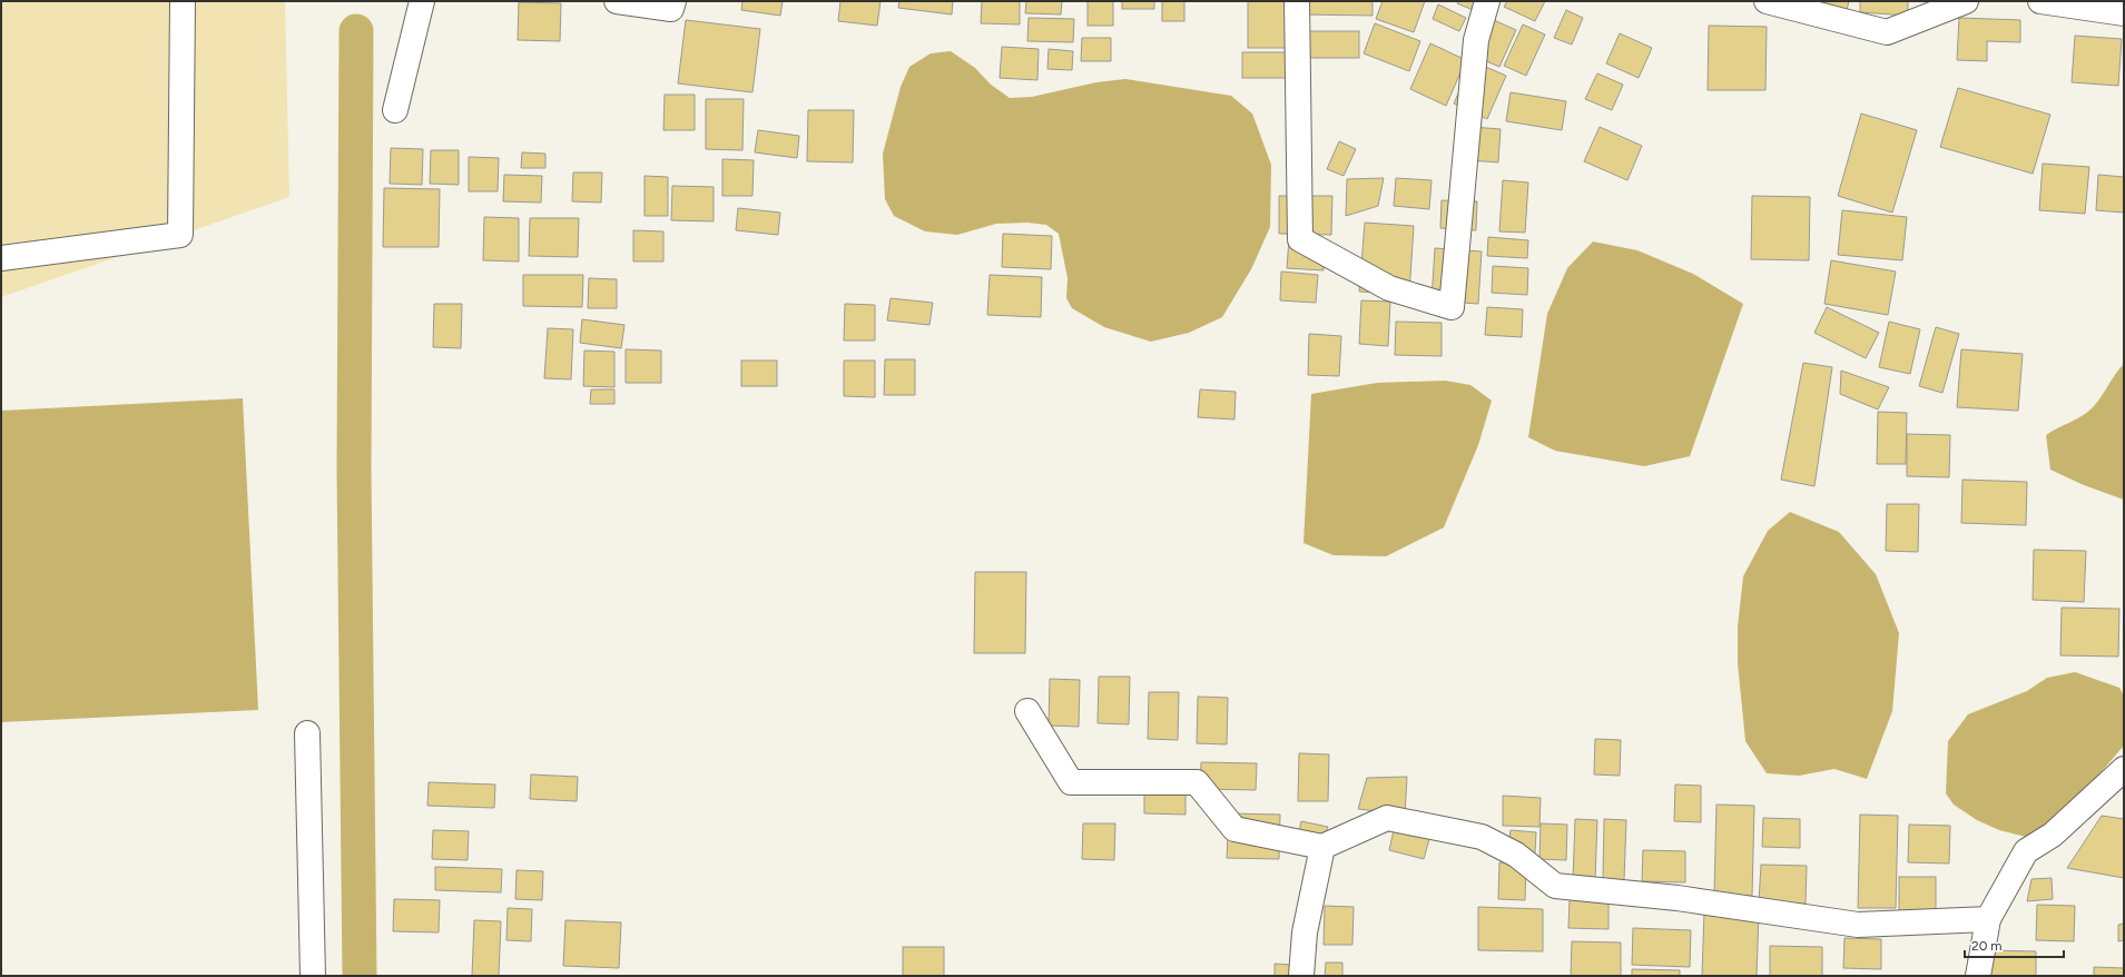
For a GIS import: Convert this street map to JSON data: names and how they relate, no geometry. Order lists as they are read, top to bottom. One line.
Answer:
{"scale_bar":"20 m"}
